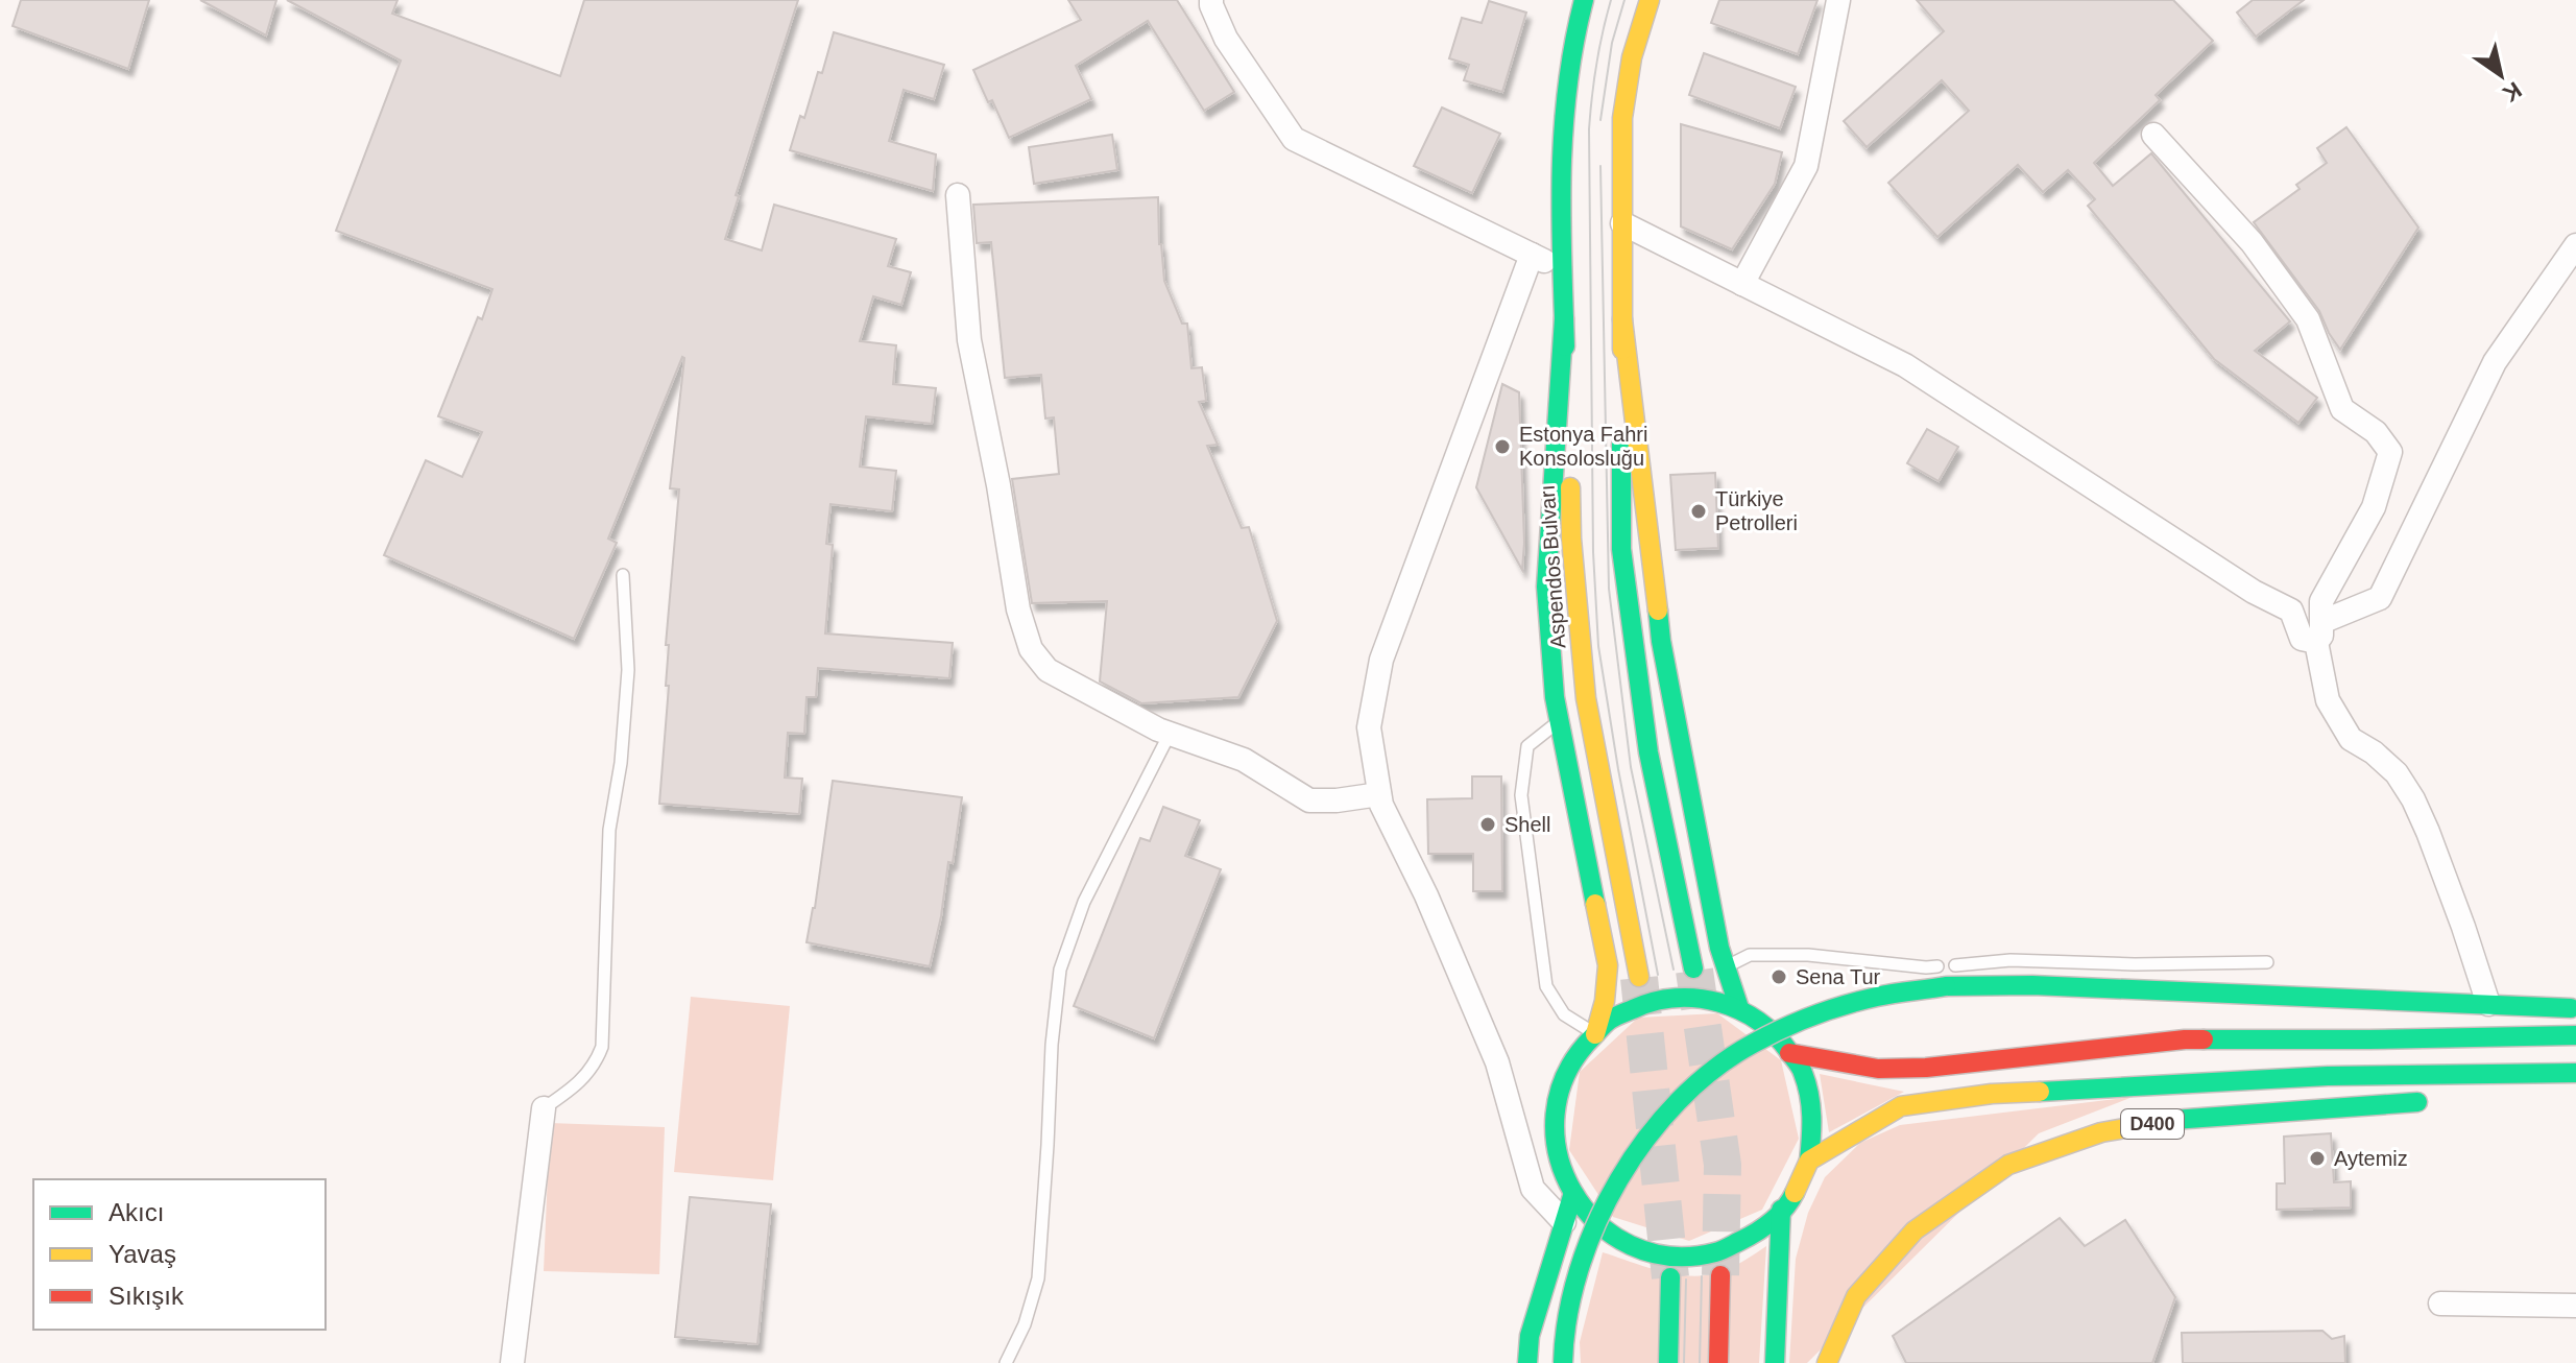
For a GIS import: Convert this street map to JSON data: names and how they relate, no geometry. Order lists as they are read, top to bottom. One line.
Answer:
{"streets":{"main road":["Aspendos Bulvarı","D400"]},"places":["Estonya Fahri Konsolosluğu","Türkiye Petrolleri","Shell","Sena Tur","Aytemiz"],"legend":["Akıcı","Yavaş","Sıkışık"],"north":"bottom right"}
